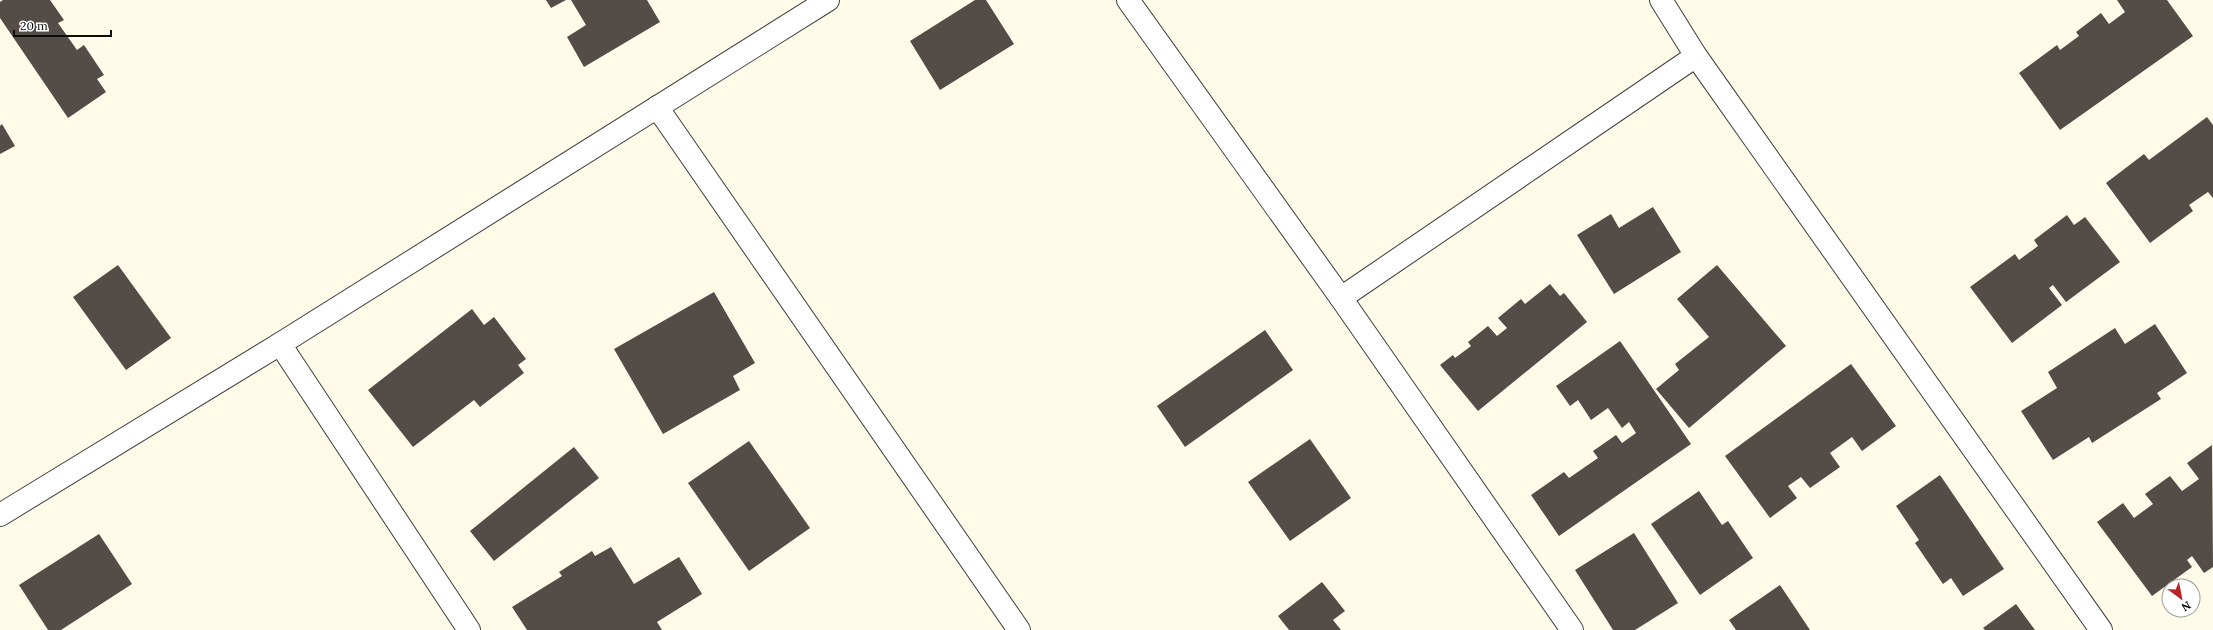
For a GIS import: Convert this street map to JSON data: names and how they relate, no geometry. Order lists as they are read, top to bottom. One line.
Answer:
{"scale_bar":"20 m","north":"bottom right"}
